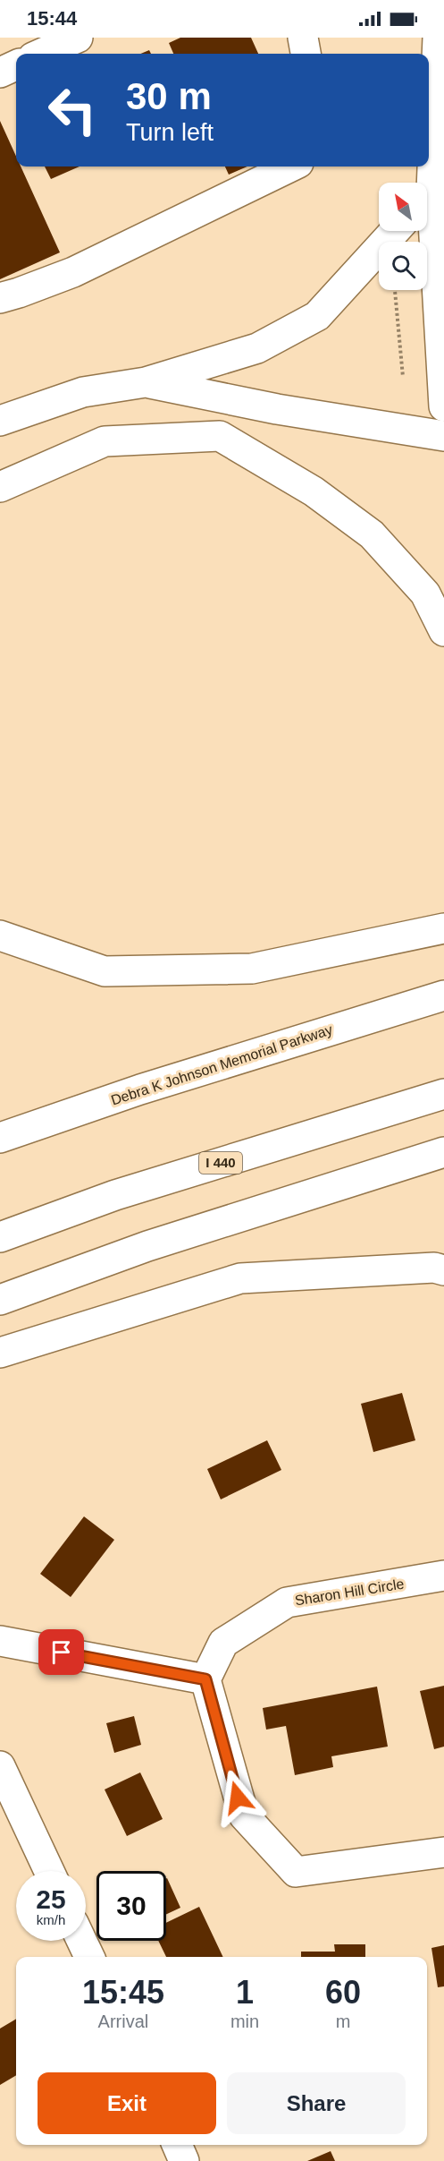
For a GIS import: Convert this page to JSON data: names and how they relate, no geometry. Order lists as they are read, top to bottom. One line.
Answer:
{"streets":{"main road":["Debra K Johnson Memorial Parkway","I 440","Sharon Hill Circle"]},"north":"top left","page":{"status":"15:44","turn":["30 m","Turn left"],"speed":"25 km/h","limit":"30","eta":["15:45","Arrival","1","min","60","m"],"buttons":["Exit","Share"]}}
